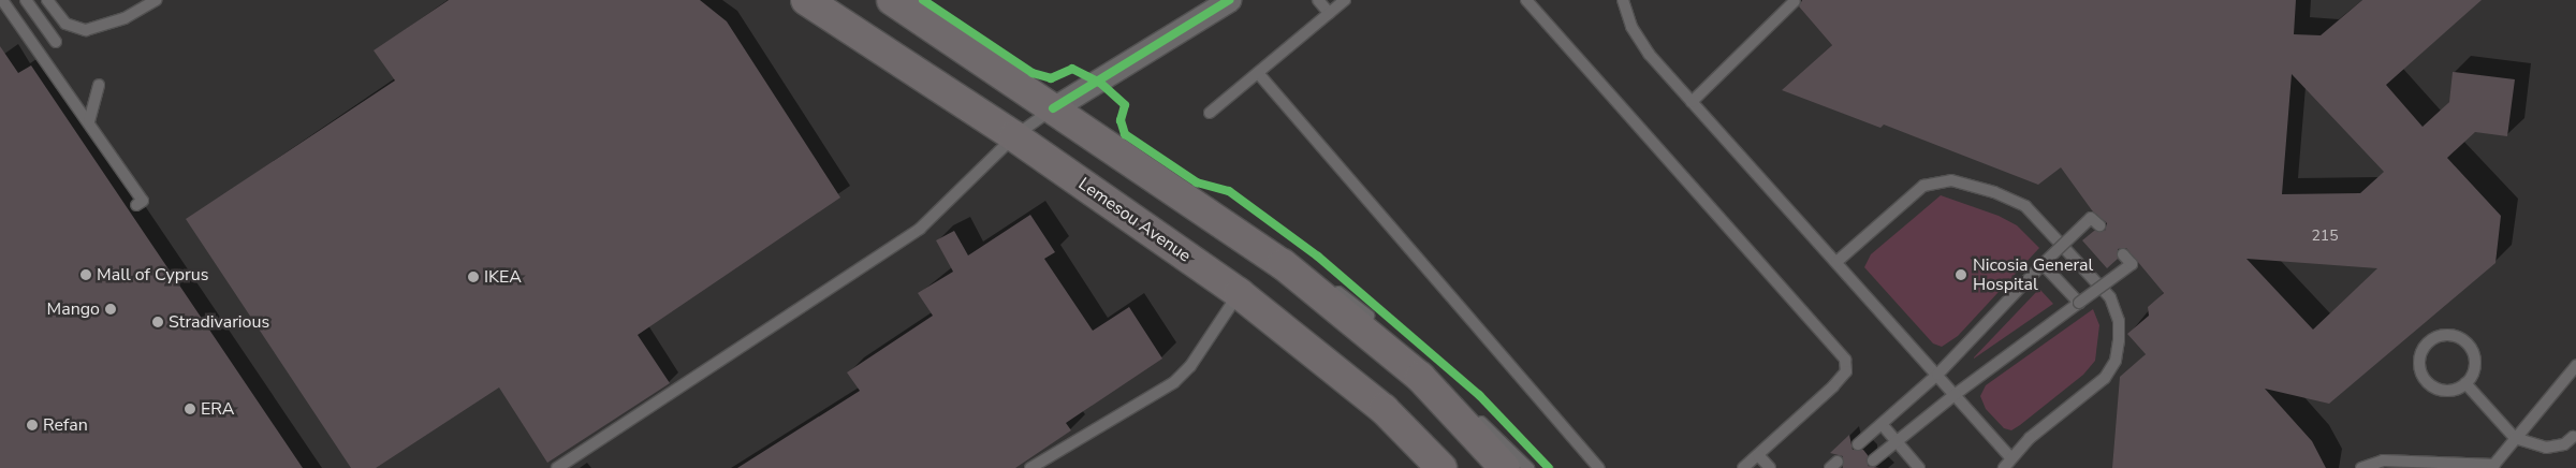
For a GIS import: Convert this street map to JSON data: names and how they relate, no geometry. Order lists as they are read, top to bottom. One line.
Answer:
{"streets":{"main road":["Lemesou Avenue"]},"places":["Mall of Cyprus","Nicosia General Hospital","IKEA","Mango","Stradivarious","ERA","Refan"],"house_numbers":["215"]}
